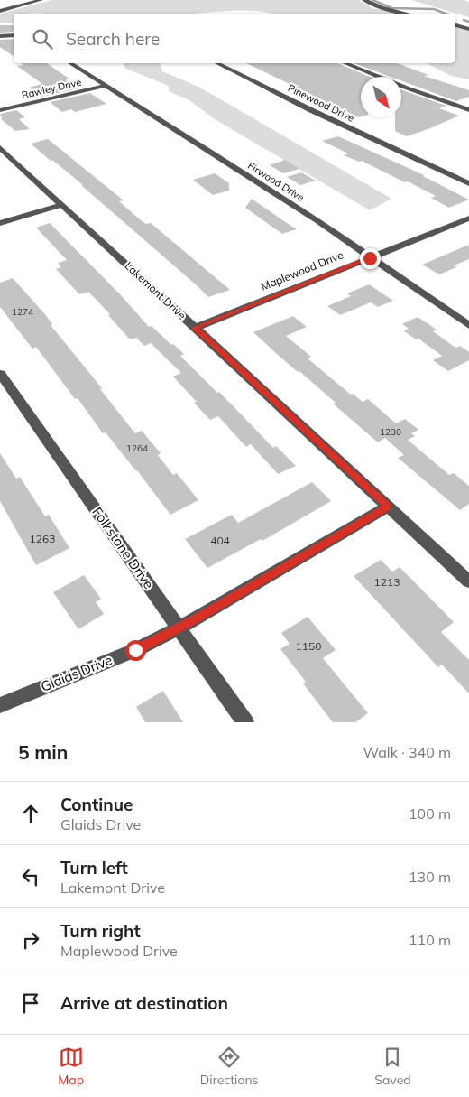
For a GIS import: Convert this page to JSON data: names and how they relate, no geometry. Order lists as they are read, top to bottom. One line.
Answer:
{"streets":{"street":["Rawley Drive","Pinewood Drive","Firwood Drive","Maplewood Drive","Lakemont Drive","Folkstone Drive","Glaids Drive"]},"crossings":[["Rawley Drive","Firwood Drive"],["Firwood Drive","Maplewood Drive"],["Maplewood Drive","Lakemont Drive"],["Lakemont Drive","Glaids Drive"],["Folkstone Drive","Glaids Drive"]],"house_numbers":["1274","1230","1264","1263","404","1213","1150"],"north":"bottom right","page":{"search":"Search here","heading":["5 min","Walk · 340 m"],"list":[["Continue","Glaids Drive","100 m"],["Turn left","Lakemont Drive","130 m"],["Turn right","Maplewood Drive","110 m"],"Arrive at destination"],"nav":["Map","Directions","Saved"]}}
